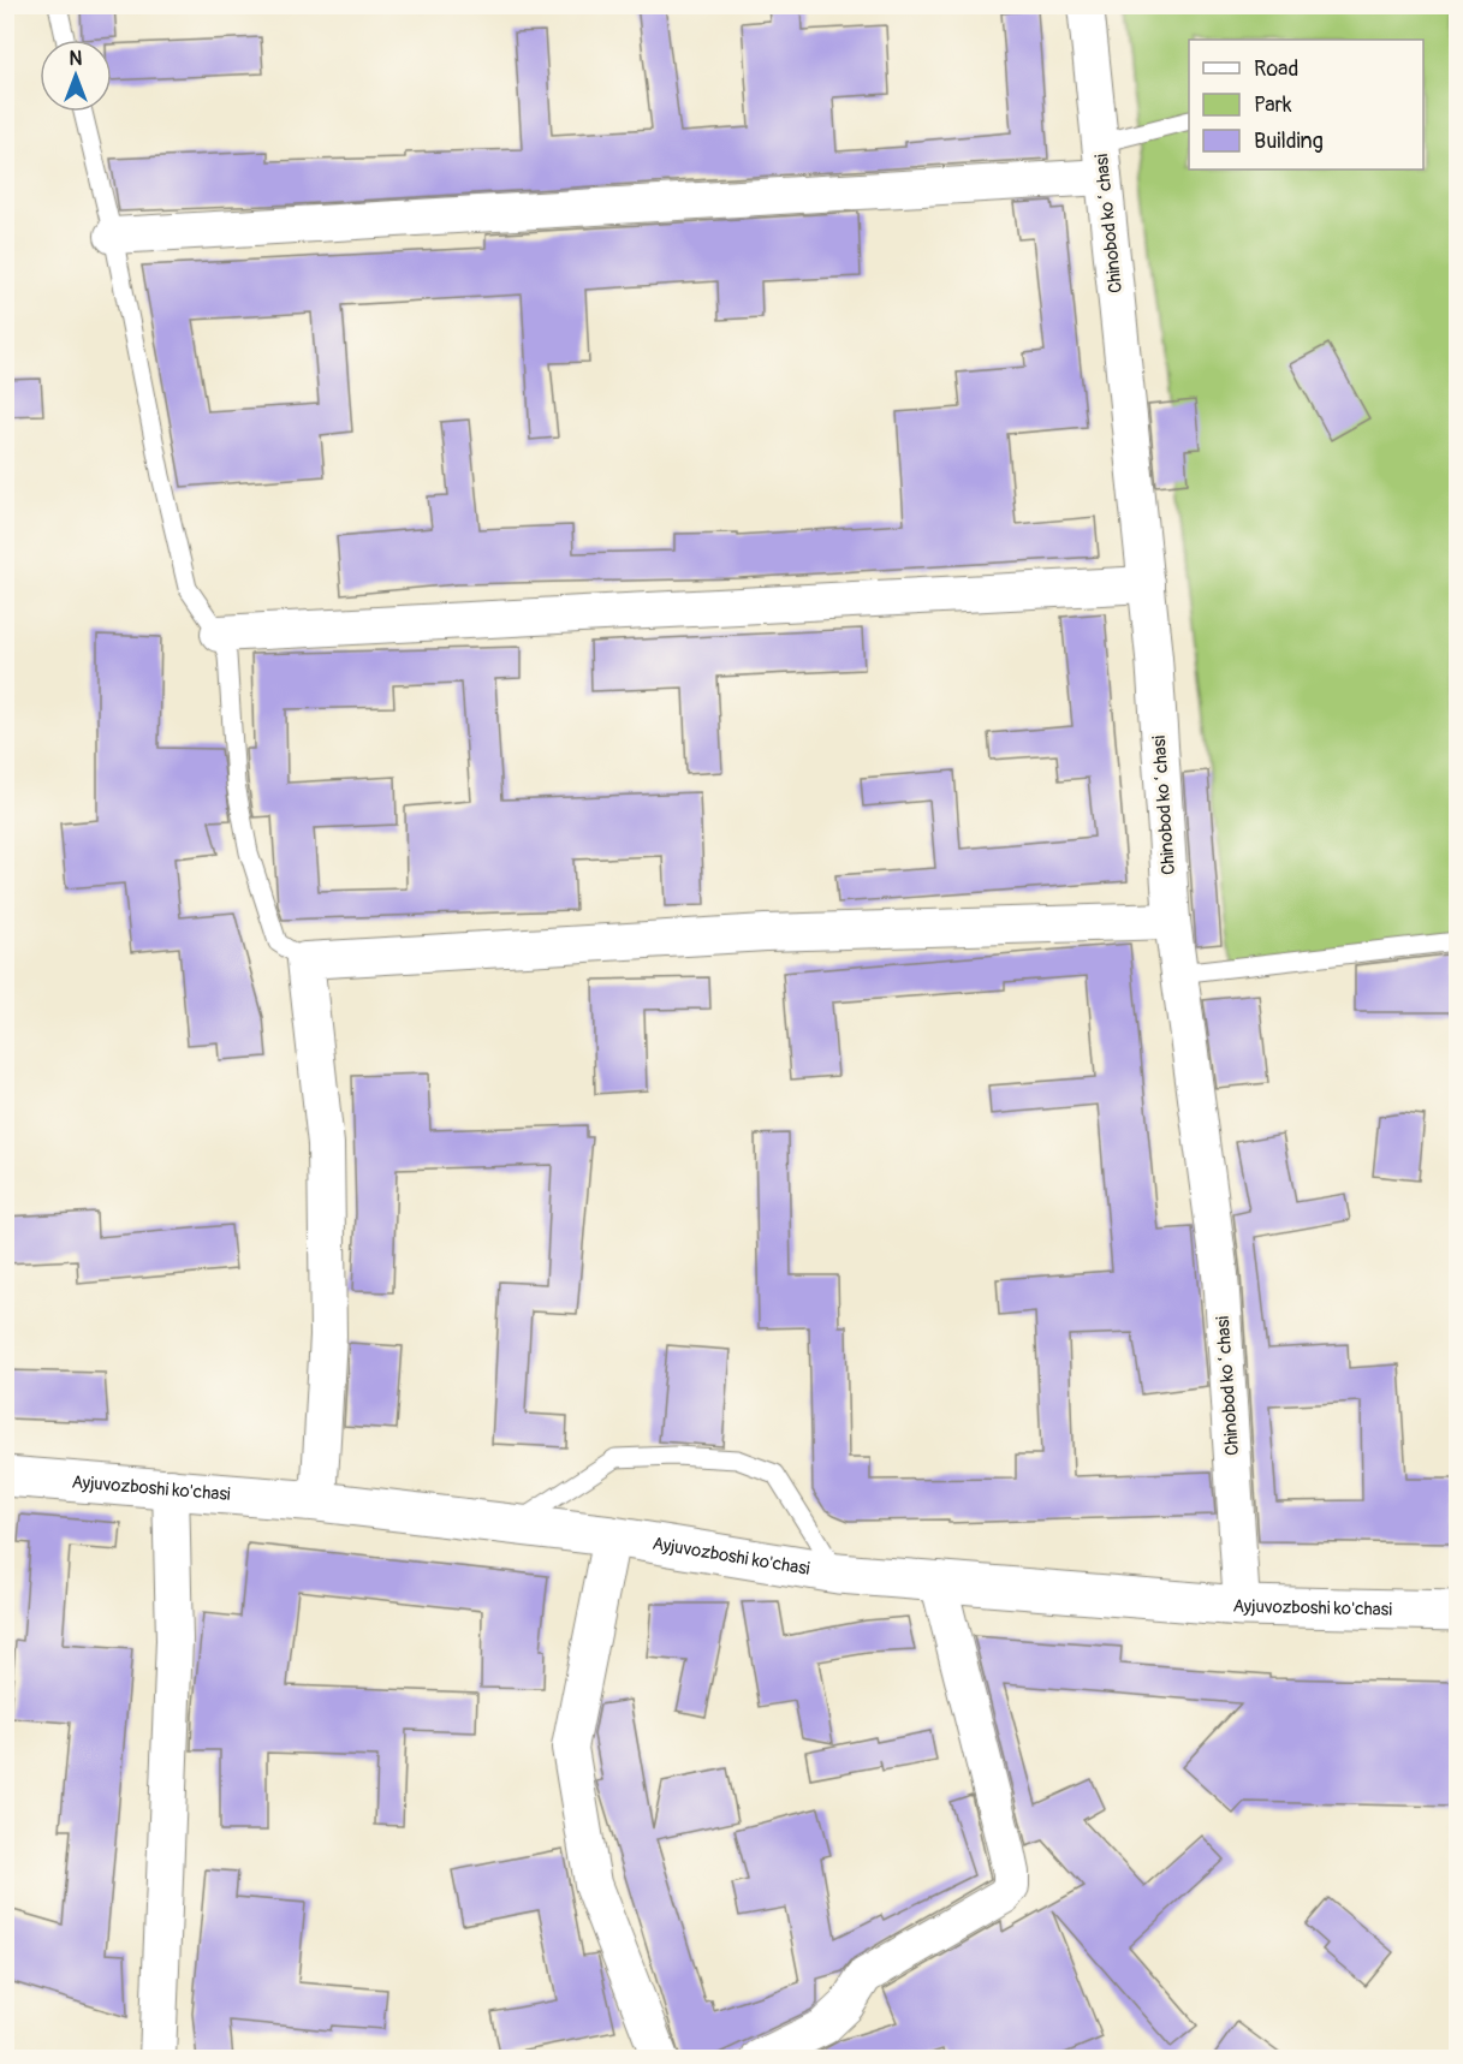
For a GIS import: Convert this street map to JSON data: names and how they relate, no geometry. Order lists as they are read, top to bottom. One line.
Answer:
{"streets":{"main road":["Ayjuvozboshi ko'chasi"],"street":["Chinobod koʻchasi"]},"crossings":[["Chinobod koʻchasi","Ayjuvozboshi ko'chasi"]],"legend":["Road","Park","Building"],"north":"top"}
